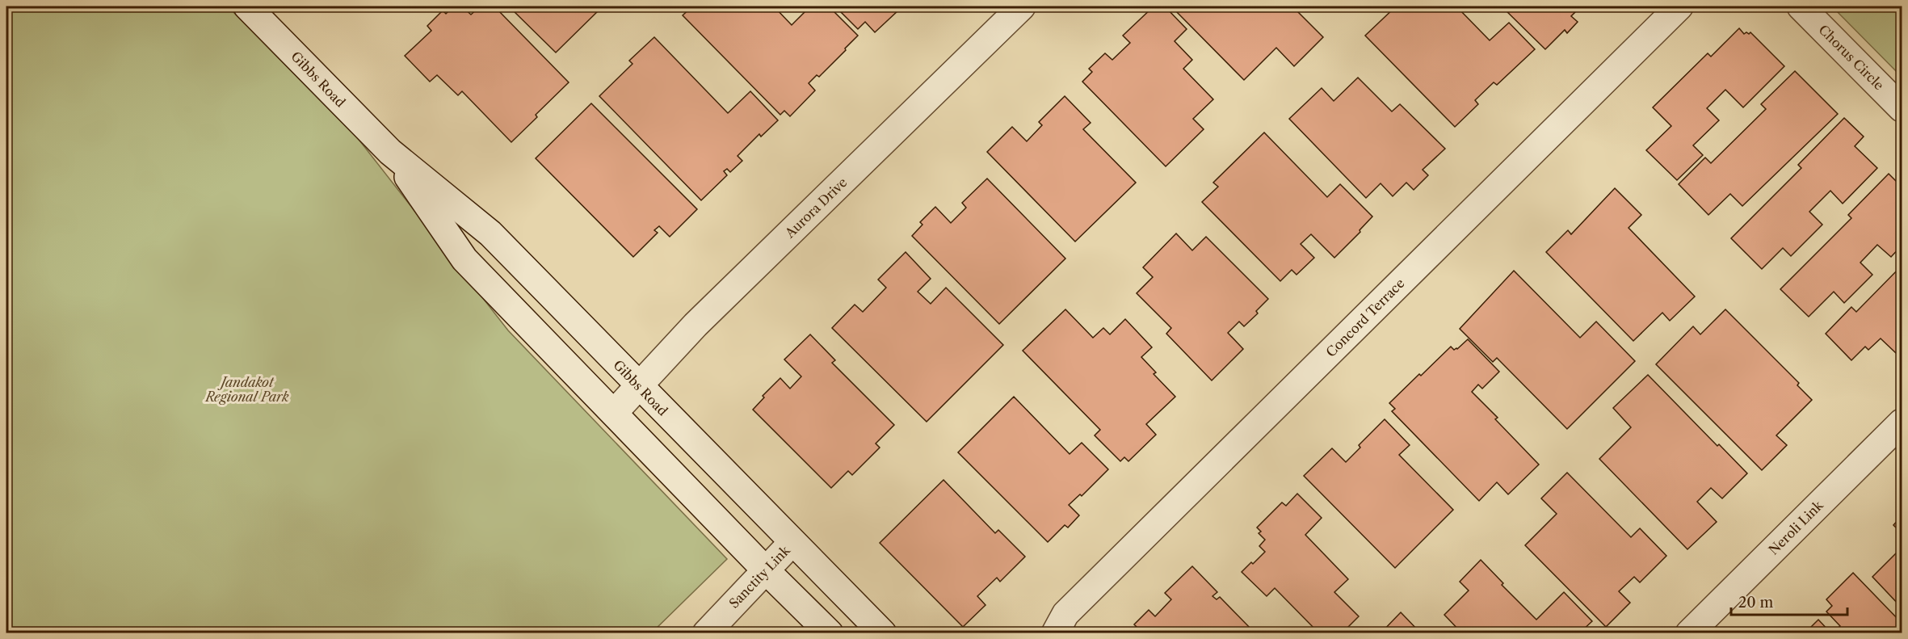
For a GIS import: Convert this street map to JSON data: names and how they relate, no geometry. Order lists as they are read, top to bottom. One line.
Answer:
{"streets":{"street":["Chorus Circle","Gibbs Road","Aurora Drive","Concord Terrace","Neroli Link","Sanctity Link"]},"crossings":[["Gibbs Road","Aurora Drive"],["Gibbs Road","Sanctity Link"]],"parks":["Jandakot Regional Park"],"scale_bar":"20 m"}
